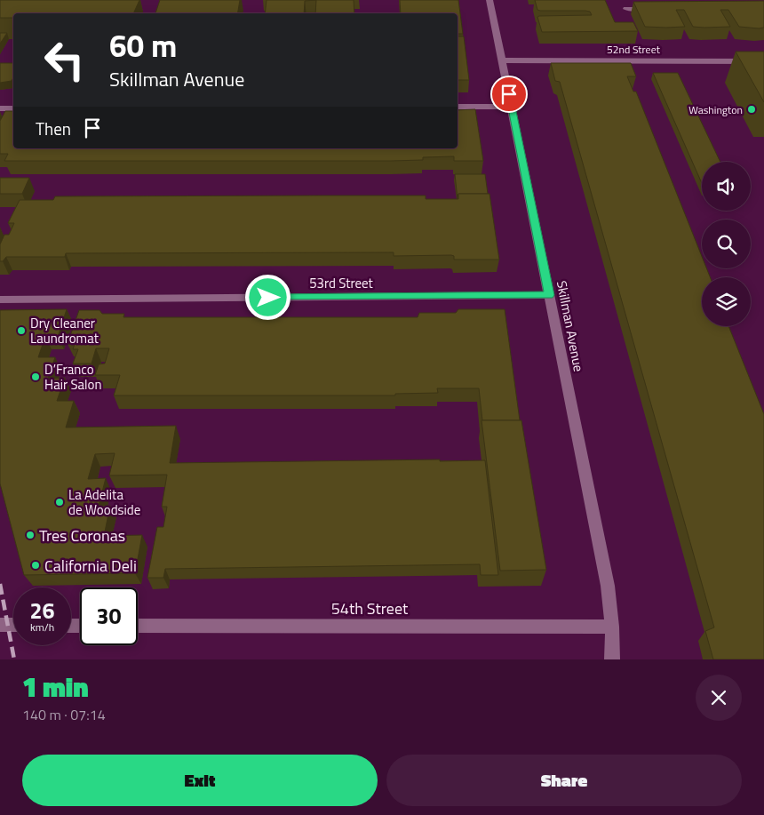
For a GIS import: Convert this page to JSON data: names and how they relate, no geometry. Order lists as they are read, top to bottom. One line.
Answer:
{"streets":{"street":["52nd Street","53rd Street","Skillman Avenue","54th Street"]},"crossings":[["52nd Street","Skillman Avenue"],["53rd Street","Skillman Avenue"],["Skillman Avenue","54th Street"]],"places":["Washington","Dry Cleaner Laundromat","D’Franco Hair Salon","La Adelita de Woodside","Tres Coronas","California Deli"],"page":{"turn":["60 m","Skillman Avenue"],"then":"Then","speed":"26 km/h","limit":"30","heading":["1 min","140 m · 07:14"],"buttons":["Exit","Share"]}}
